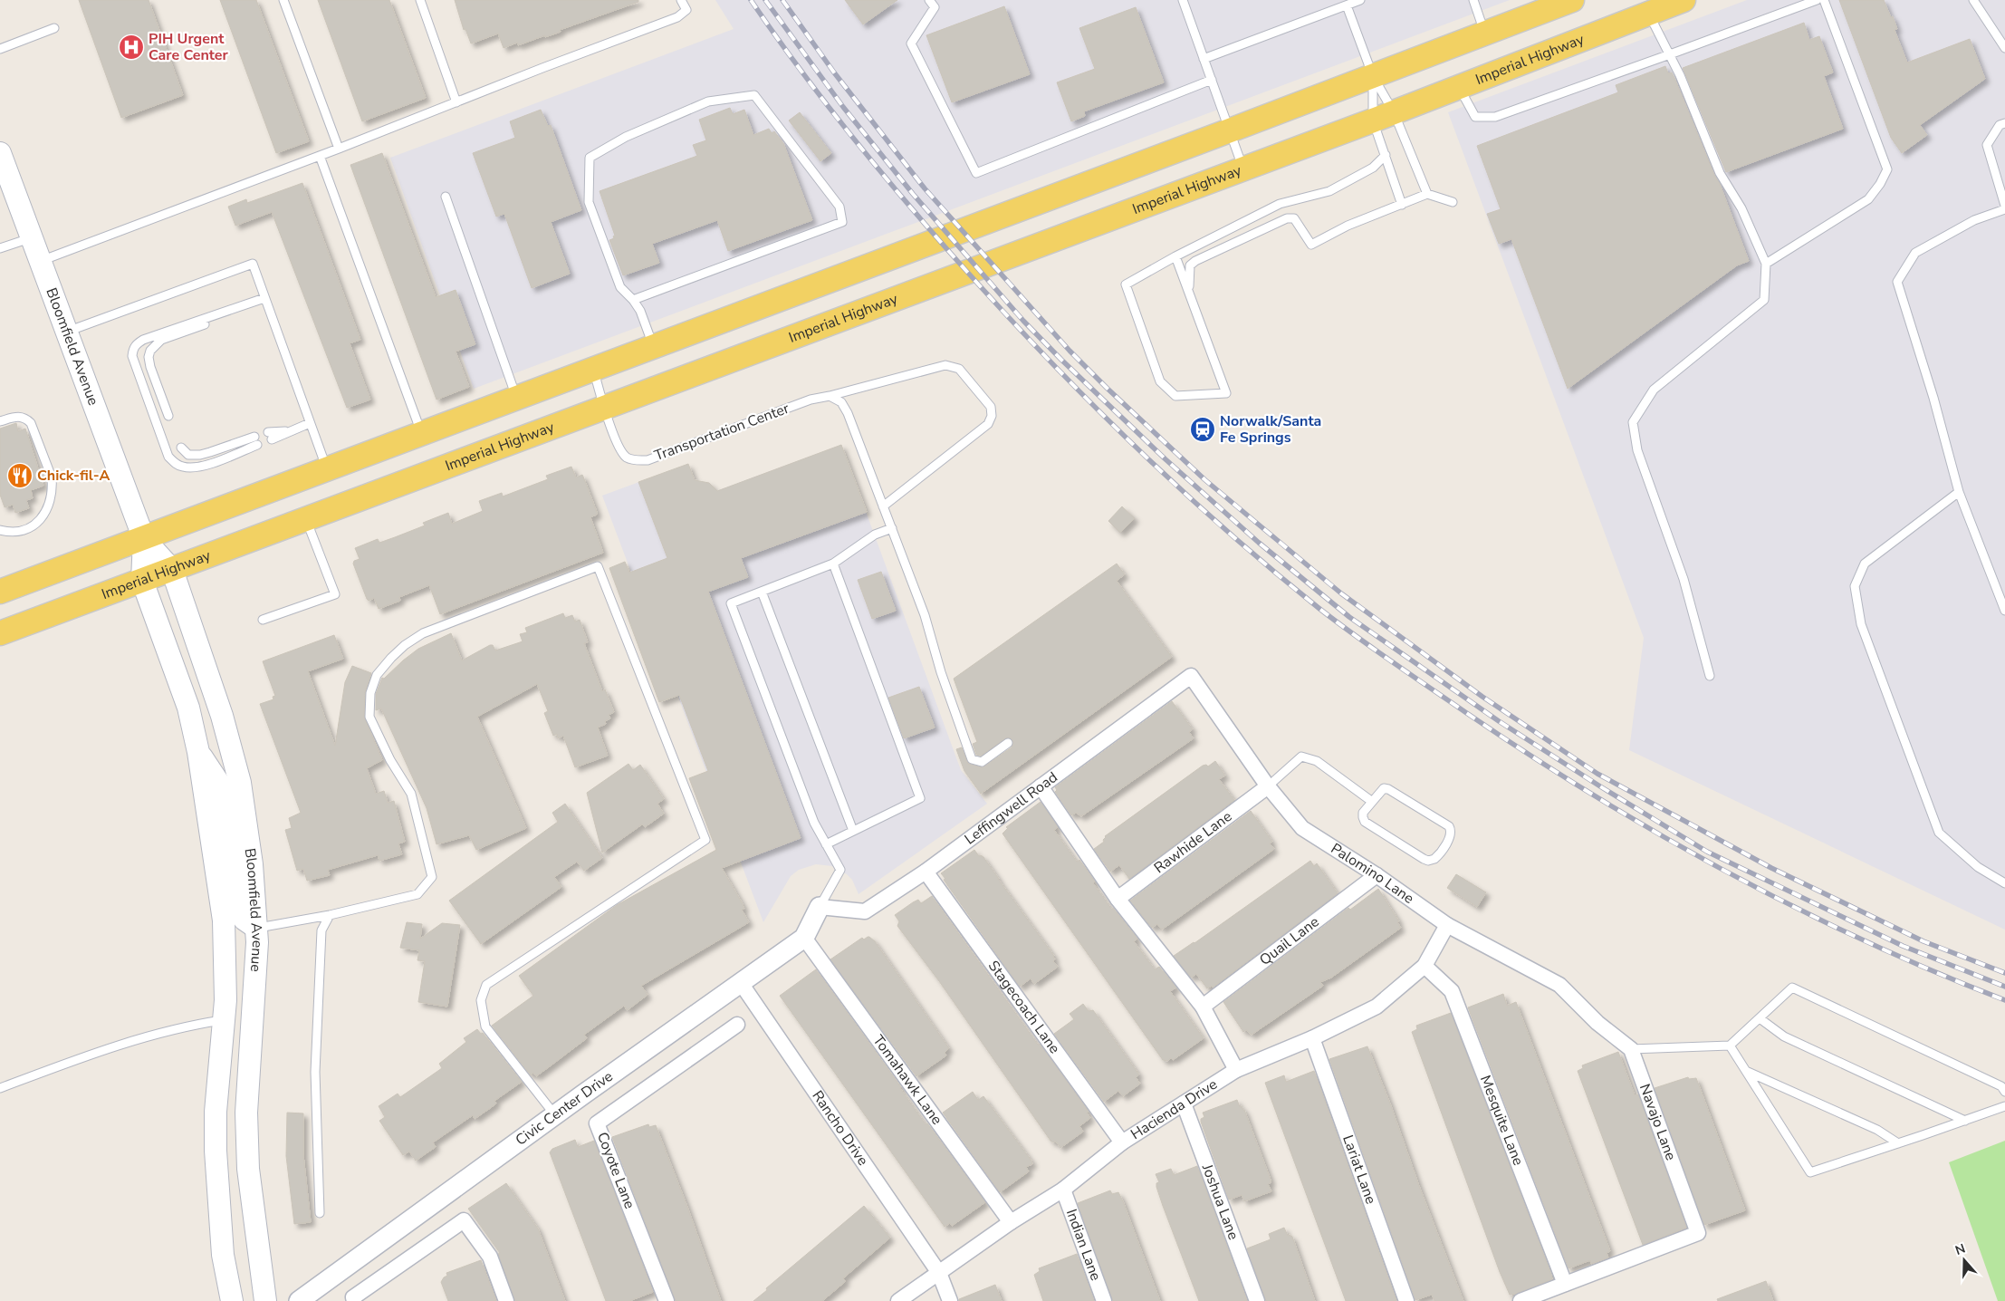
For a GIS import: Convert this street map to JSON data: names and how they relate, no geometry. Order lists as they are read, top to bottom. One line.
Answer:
{"streets":{"main road":["Imperial Highway","Bloomfield Avenue"],"street":["Leffingwell Road","Rawhide Lane","Palomino Lane","Quail Lane","Stagecoach Lane","Tomahawk Lane","Civic Center Drive","Hacienda Drive","Mesquite Lane","Navajo Lane","Rancho Drive","Lariat Lane","Coyote Lane","Joshua Lane","Indian Lane"],"lane":["Transportation Center"]},"crossings":[["Imperial Highway","Bloomfield Avenue"],["Imperial Highway","Transportation Center"],["Leffingwell Road","Palomino Lane"],["Leffingwell Road","Stagecoach Lane"],["Leffingwell Road","Civic Center Drive"],["Rawhide Lane","Palomino Lane"],["Palomino Lane","Quail Lane"],["Palomino Lane","Hacienda Drive"],["Palomino Lane","Navajo Lane"],["Stagecoach Lane","Hacienda Drive"],["Tomahawk Lane","Civic Center Drive"],["Tomahawk Lane","Hacienda Drive"],["Civic Center Drive","Rancho Drive"],["Hacienda Drive","Mesquite Lane"],["Hacienda Drive","Rancho Drive"],["Hacienda Drive","Lariat Lane"],["Hacienda Drive","Joshua Lane"],["Hacienda Drive","Indian Lane"],["Mesquite Lane","Navajo Lane"]],"places":{"hospital":["PIH Urgent Care Center"],"station":["Norwalk/Santa Fe Springs"],"restaurant":["Chick-fil-A"]},"north":"top"}
